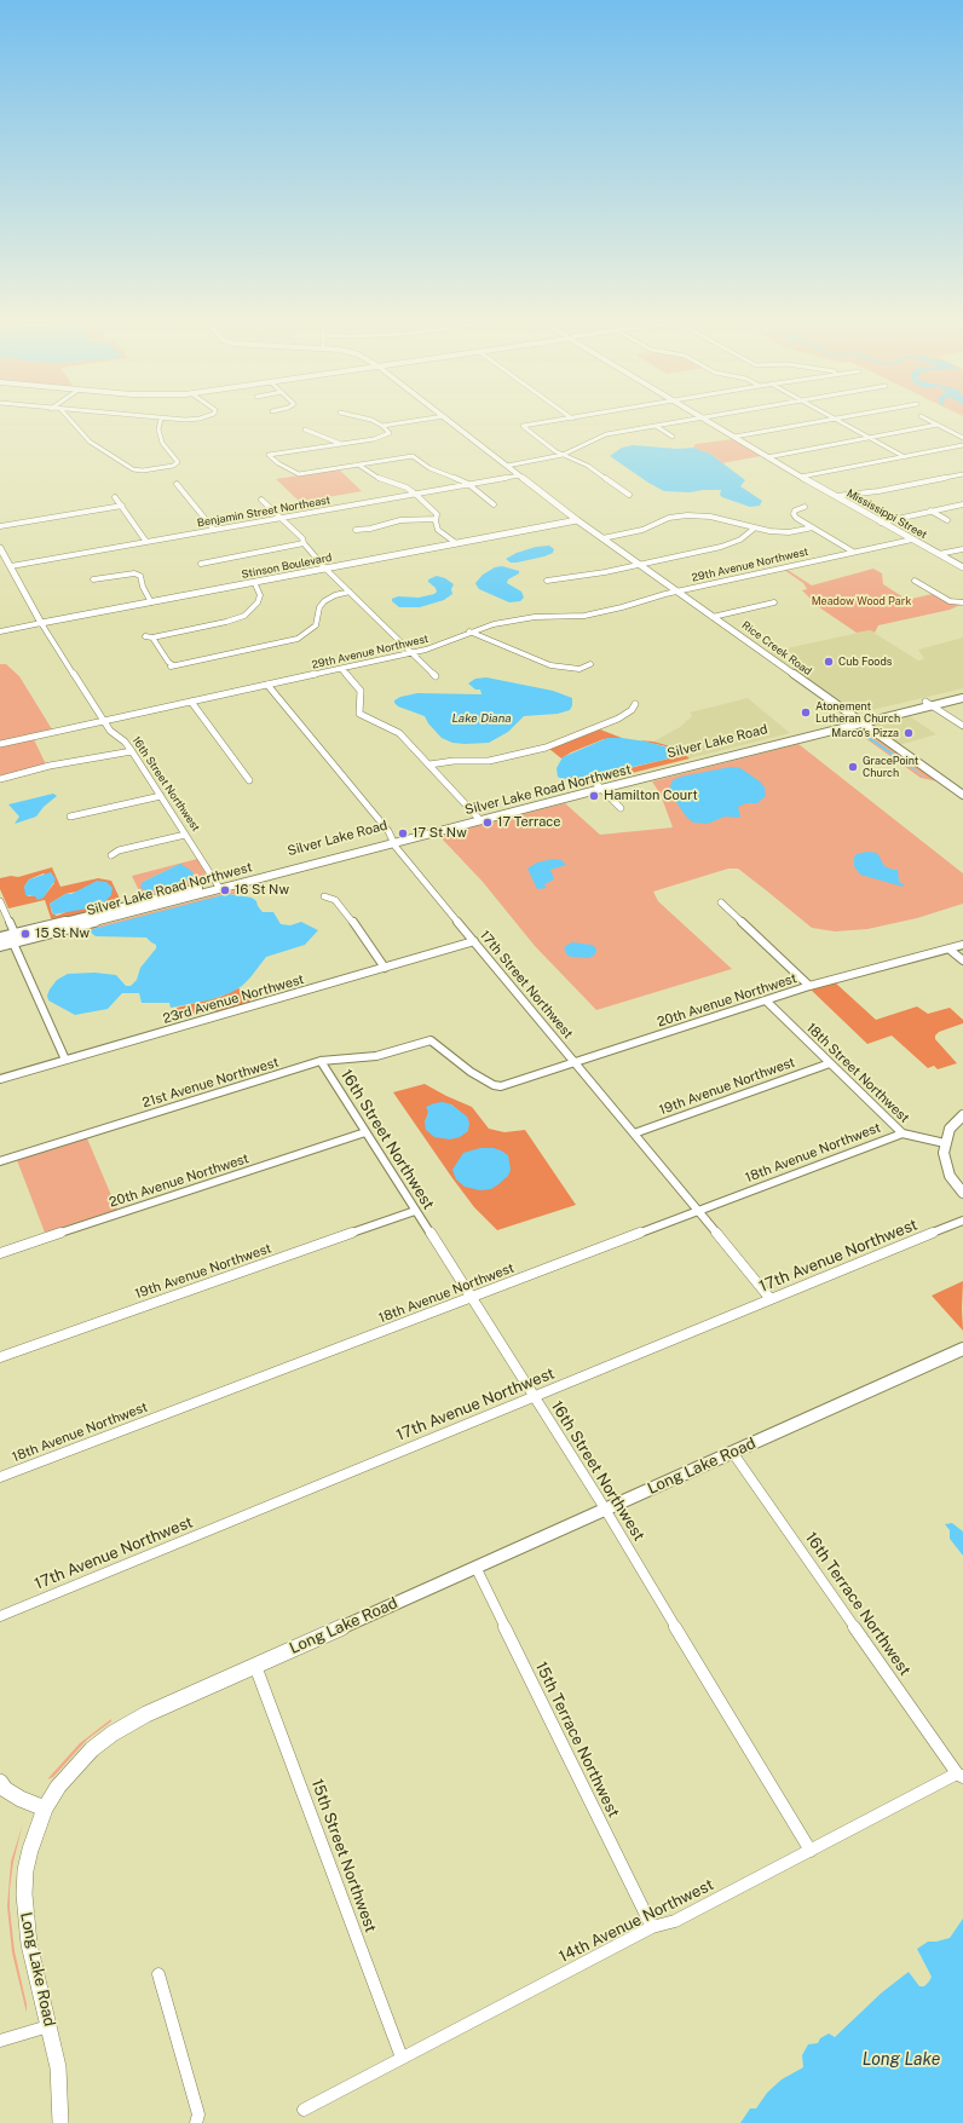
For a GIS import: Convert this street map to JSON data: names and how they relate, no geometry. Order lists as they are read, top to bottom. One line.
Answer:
{"streets":{"street":["Benjamin Street Northeast","Mississippi Street","29th Avenue Northwest","Stinson Boulevard","Rice Creek Road","16th Street Northwest","Silver Lake Road Northwest","17th Street Northwest","23rd Avenue Northwest","20th Avenue Northwest","18th Street Northwest","21st Avenue Northwest","19th Avenue Northwest","18th Avenue Northwest","17th Avenue Northwest","Long Lake Road","16th Terrace Northwest","15th Terrace Northwest","15th Street Northwest","14th Avenue Northwest"]},"crossings":[["Benjamin Street Northeast","Rice Creek Road"],["Mississippi Street","29th Avenue Northwest"],["29th Avenue Northwest","Rice Creek Road"],["29th Avenue Northwest","16th Street Northwest"],["29th Avenue Northwest","17th Street Northwest"],["Stinson Boulevard","Rice Creek Road"],["Stinson Boulevard","16th Street Northwest"],["Rice Creek Road","Silver Lake Road Northwest"],["16th Street Northwest","Silver Lake Road Northwest"],["16th Street Northwest","20th Avenue Northwest"],["16th Street Northwest","21st Avenue Northwest"],["16th Street Northwest","19th Avenue Northwest"],["16th Street Northwest","18th Avenue Northwest"],["16th Street Northwest","17th Avenue Northwest"],["16th Street Northwest","Long Lake Road"],["16th Street Northwest","14th Avenue Northwest"],["Silver Lake Road Northwest","17th Street Northwest"],["17th Street Northwest","23rd Avenue Northwest"],["17th Street Northwest","20th Avenue Northwest"],["17th Street Northwest","19th Avenue Northwest"],["17th Street Northwest","18th Avenue Northwest"],["17th Street Northwest","17th Avenue Northwest"],["20th Avenue Northwest","18th Street Northwest"],["20th Avenue Northwest","21st Avenue Northwest"],["18th Street Northwest","19th Avenue Northwest"],["18th Street Northwest","18th Avenue Northwest"],["Long Lake Road","16th Terrace Northwest"],["Long Lake Road","15th Terrace Northwest"],["Long Lake Road","15th Street Northwest"],["16th Terrace Northwest","14th Avenue Northwest"],["15th Terrace Northwest","14th Avenue Northwest"],["15th Street Northwest","14th Avenue Northwest"]],"water":["Lake Diana","Long Lake"],"parks":["Meadow Wood Park"],"places":["Cub Foods","Atonement Lutheran Church","Marco's Pizza","GracePoint Church","Hamilton Court","17 Terrace","17 St Nw","16 St Nw","15 St Nw"]}
